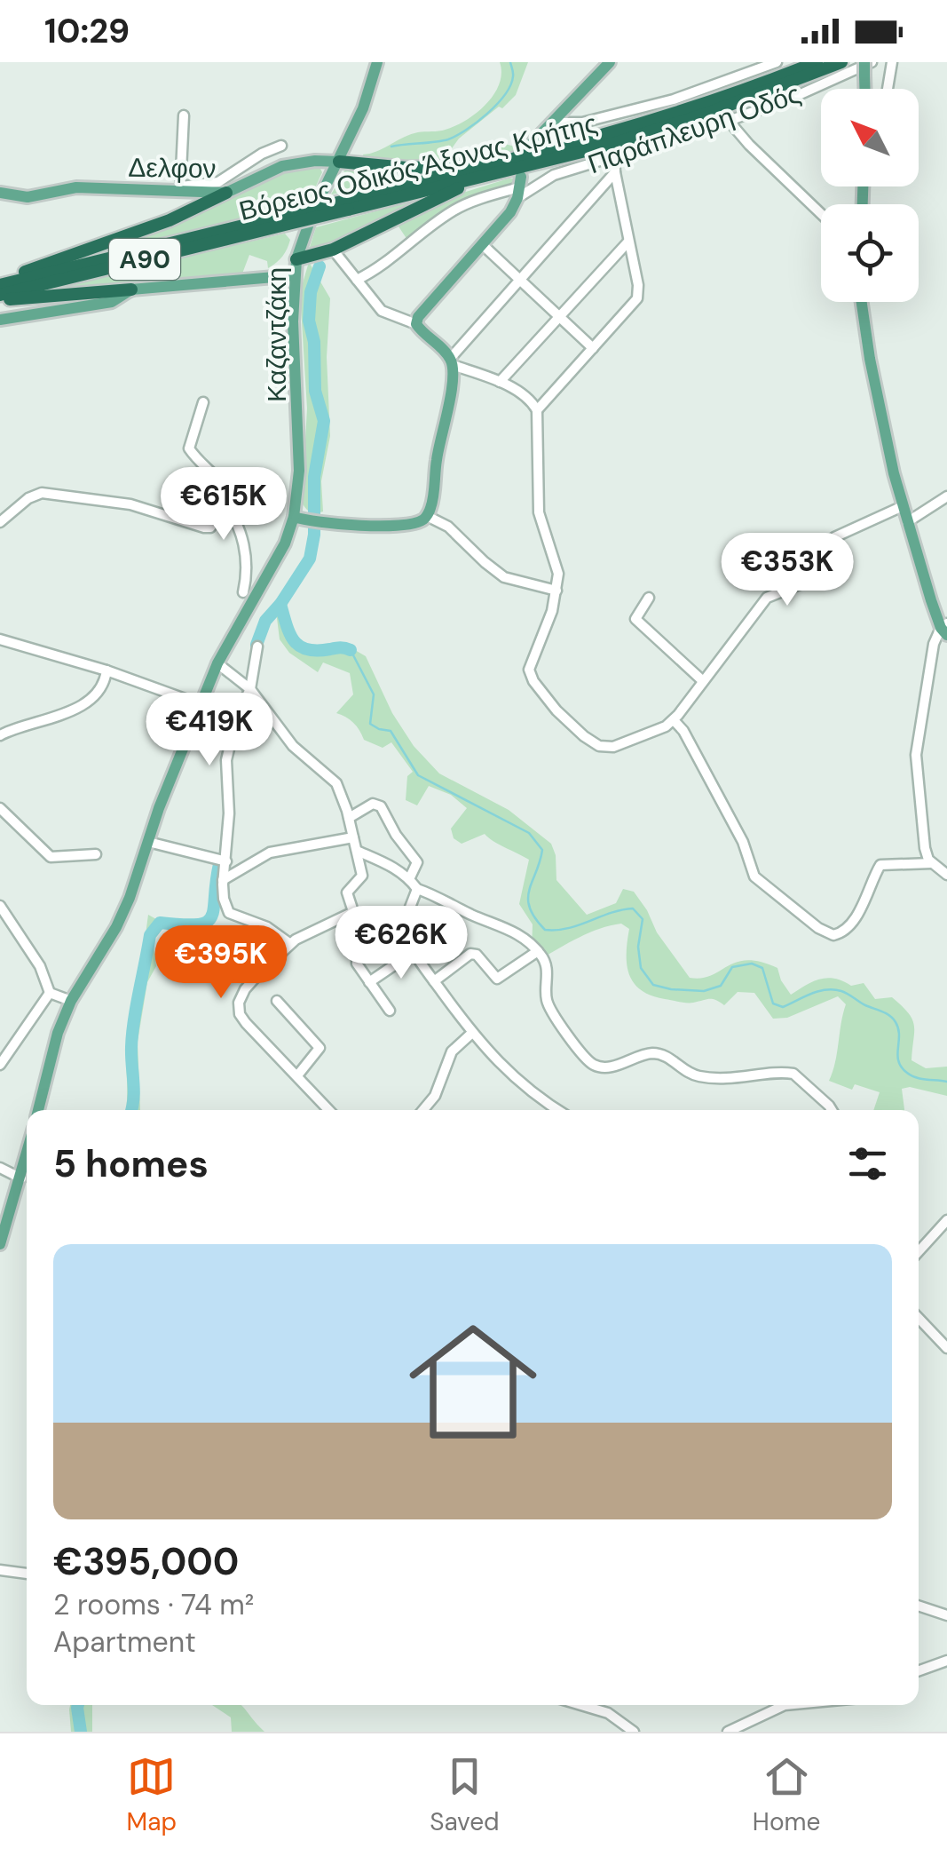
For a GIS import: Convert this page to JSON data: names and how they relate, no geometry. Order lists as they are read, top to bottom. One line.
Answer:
{"streets":{"highway":["Βόρειος Οδικός Άξονας Κρήτης","Α90"],"main road":["Δελφον","Καζαντζάκη"],"street":["Παράπλευρη Οδός"]},"crossings":[["Δελφον","Καζαντζάκη"]],"north":"top left","page":{"status":"10:29","price":["€615K","€353K","€419K","€626K","€395K"],"heading":"5 homes","list":[{"name":"€395,000","note":"2 rooms · 74 m² · Apartment"}],"tabs":["Map","Saved","Home"]}}
